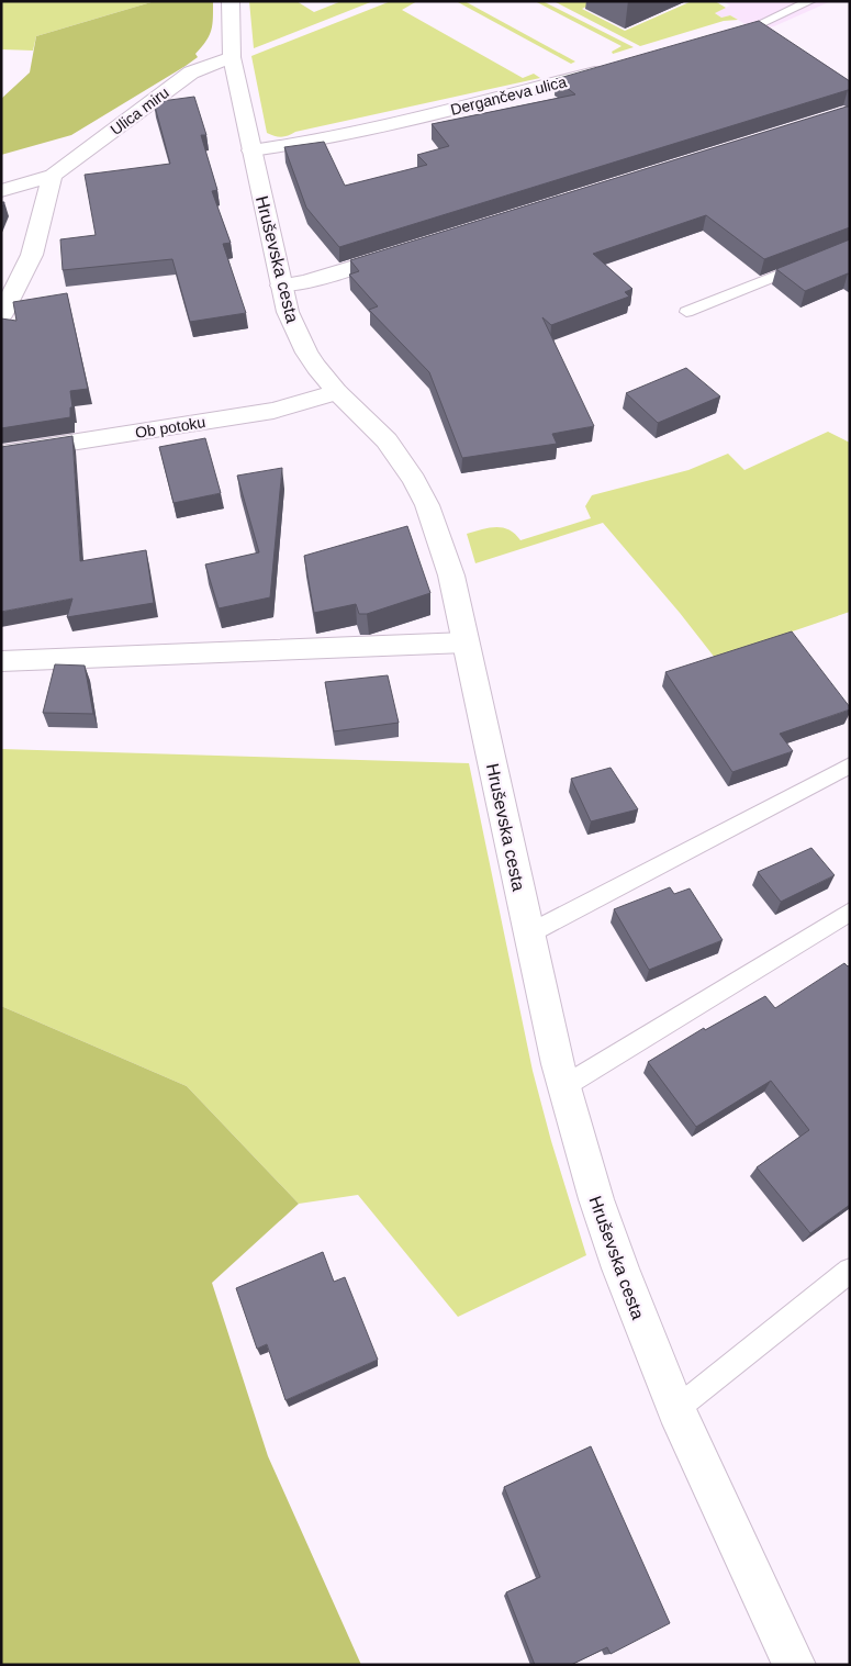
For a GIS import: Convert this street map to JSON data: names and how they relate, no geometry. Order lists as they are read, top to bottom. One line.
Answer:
{"streets":{"street":["Dergančeva ulica","Ulica miru","Hruševska cesta","Ob potoku"]},"crossings":[["Dergančeva ulica","Hruševska cesta"],["Ulica miru","Hruševska cesta"],["Hruševska cesta","Ob potoku"]]}
